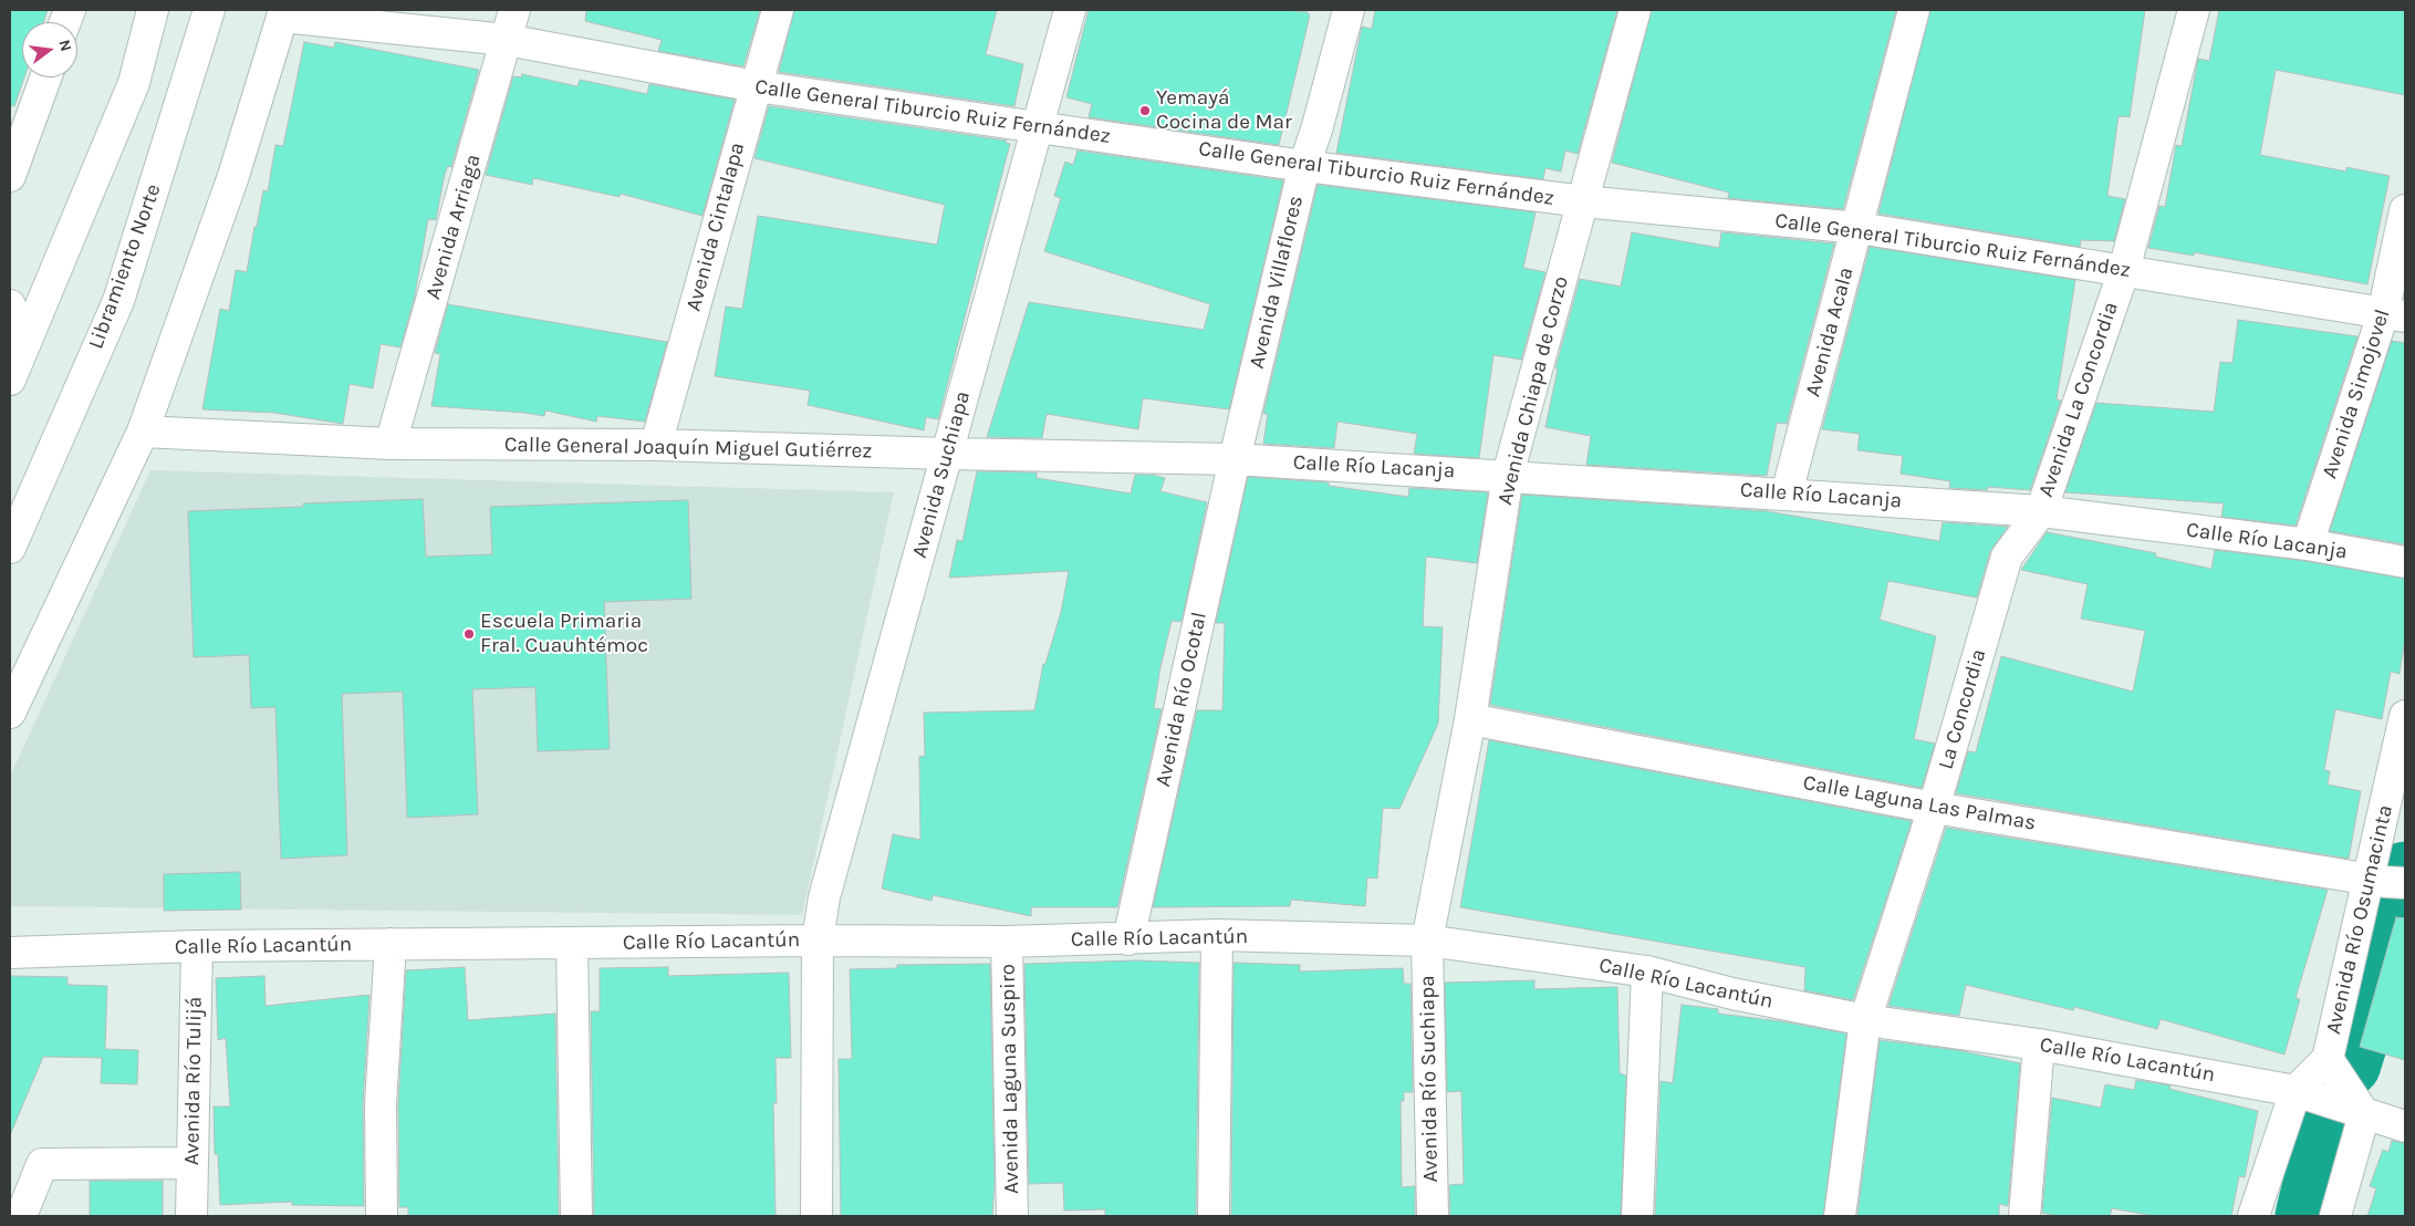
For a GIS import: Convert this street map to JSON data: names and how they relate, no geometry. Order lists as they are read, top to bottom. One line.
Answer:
{"streets":{"main road":["Calle General Tiburcio Ruiz Fernández","Avenida Arriaga","Avenida Cintalapa","Libramiento Norte","Avenida Villaflores","Avenida Acala","Avenida Chiapa de Corzo","Avenida Simojovel","Avenida La Concordia","Calle General Joaquín Miguel Gutiérrez","Calle Río Lacanja","Avenida Suchiapa","Avenida Río Ocotal","La Concordia","Calle Laguna Las Palmas","Avenida Río Osumacinta","Calle Río Lacantún","Avenida Laguna Suspiro","Avenida Río Suchiapa","Avenida Río Tulijá"]},"crossings":[["Calle General Tiburcio Ruiz Fernández","Avenida Arriaga"],["Calle General Tiburcio Ruiz Fernández","Avenida Cintalapa"],["Calle General Tiburcio Ruiz Fernández","Avenida Villaflores"],["Calle General Tiburcio Ruiz Fernández","Avenida Acala"],["Calle General Tiburcio Ruiz Fernández","Avenida Chiapa de Corzo"],["Calle General Tiburcio Ruiz Fernández","Avenida Simojovel"],["Calle General Tiburcio Ruiz Fernández","Avenida La Concordia"],["Calle General Tiburcio Ruiz Fernández","Avenida Suchiapa"],["Avenida Arriaga","Calle General Joaquín Miguel Gutiérrez"],["Avenida Cintalapa","Calle General Joaquín Miguel Gutiérrez"],["Avenida Villaflores","Calle General Joaquín Miguel Gutiérrez"],["Avenida Villaflores","Calle Río Lacanja"],["Avenida Villaflores","Avenida Río Ocotal"],["Avenida Acala","Calle Río Lacanja"],["Avenida Chiapa de Corzo","Calle Río Lacanja"],["Avenida Chiapa de Corzo","Calle Laguna Las Palmas"],["Avenida Chiapa de Corzo","Calle Río Lacantún"],["Avenida Chiapa de Corzo","Avenida Río Suchiapa"],["Avenida Simojovel","Calle Río Lacanja"],["Avenida La Concordia","Calle Río Lacanja"],["Avenida La Concordia","La Concordia"],["Calle General Joaquín Miguel Gutiérrez","Calle Río Lacanja"],["Calle General Joaquín Miguel Gutiérrez","Avenida Suchiapa"],["Calle General Joaquín Miguel Gutiérrez","Avenida Río Ocotal"],["Calle Río Lacanja","Avenida Río Ocotal"],["Avenida Suchiapa","Calle Río Lacantún"],["Avenida Río Ocotal","Calle Río Lacantún"],["La Concordia","Calle Laguna Las Palmas"],["La Concordia","Calle Río Lacantún"],["Calle Laguna Las Palmas","Avenida Río Osumacinta"],["Avenida Río Osumacinta","Calle Río Lacantún"],["Calle Río Lacantún","Avenida Laguna Suspiro"],["Calle Río Lacantún","Avenida Río Suchiapa"],["Calle Río Lacantún","Avenida Río Tulijá"]],"places":["Yemayá Cocina de Mar","Escuela Primaria Fral. Cuauhtémoc"],"north":"right"}
